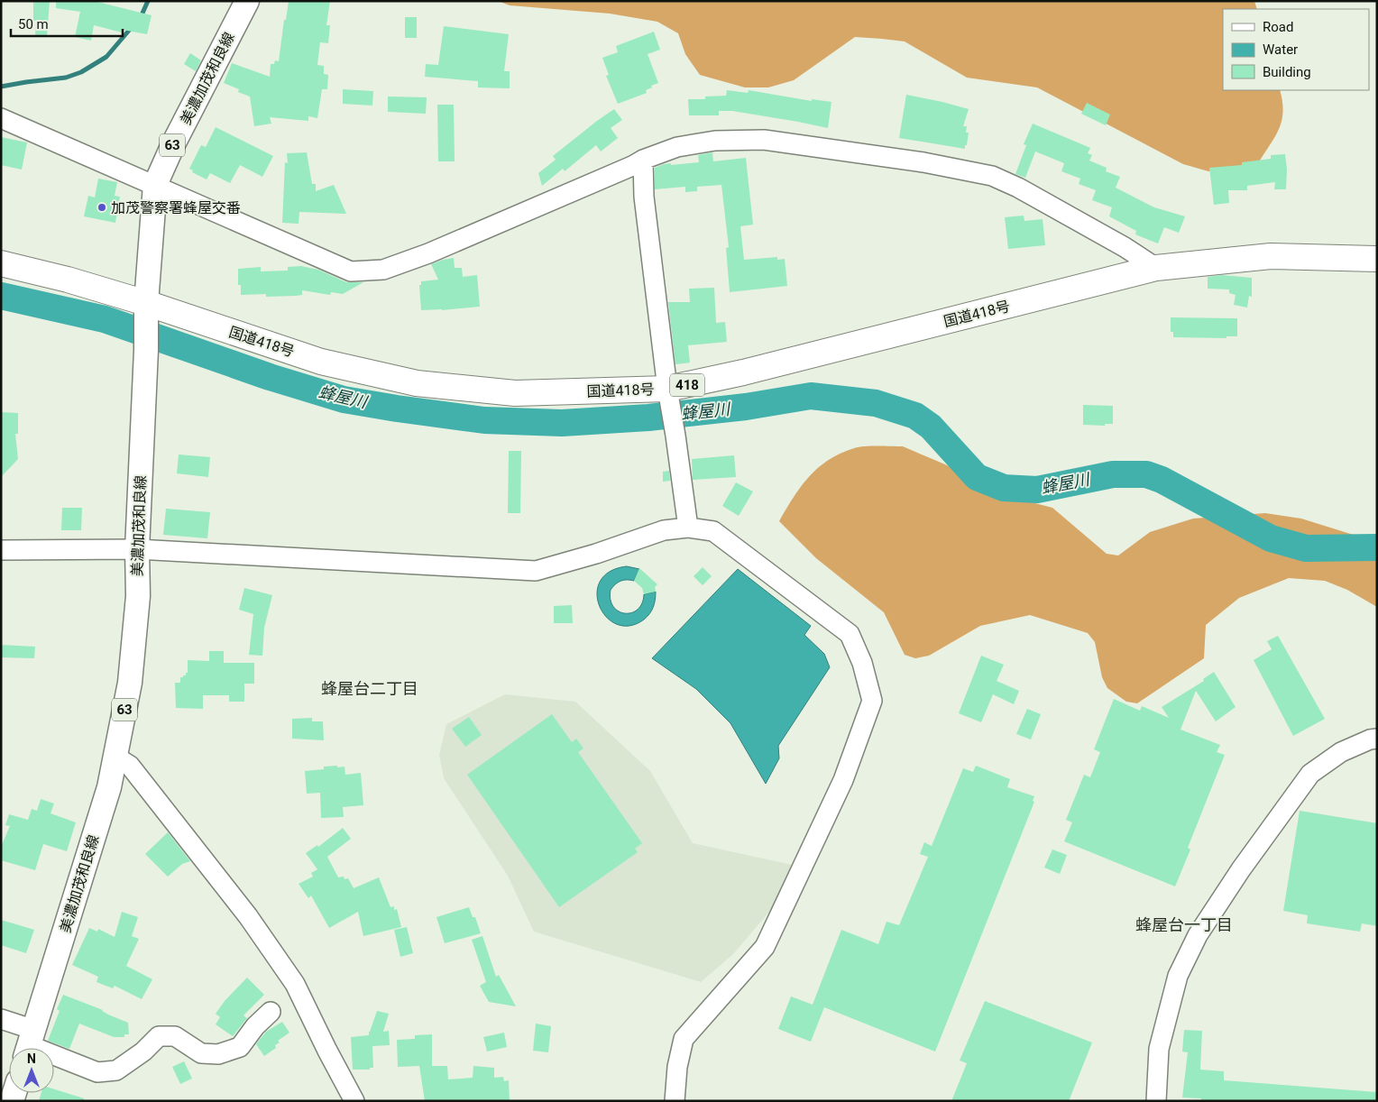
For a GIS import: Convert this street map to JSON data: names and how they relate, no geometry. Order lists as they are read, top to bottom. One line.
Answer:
{"streets":{"highway":["国道418号","418"],"main road":["美濃加茂和良線","63"]},"crossings":[["美濃加茂和良線","国道418号"]],"districts":["蜂屋台二丁目","蜂屋台一丁目"],"water":["蜂屋川"],"places":["加茂警察署蜂屋交番"],"legend":["Road","Water","Building"],"scale_bar":"50 m","north":"top"}
